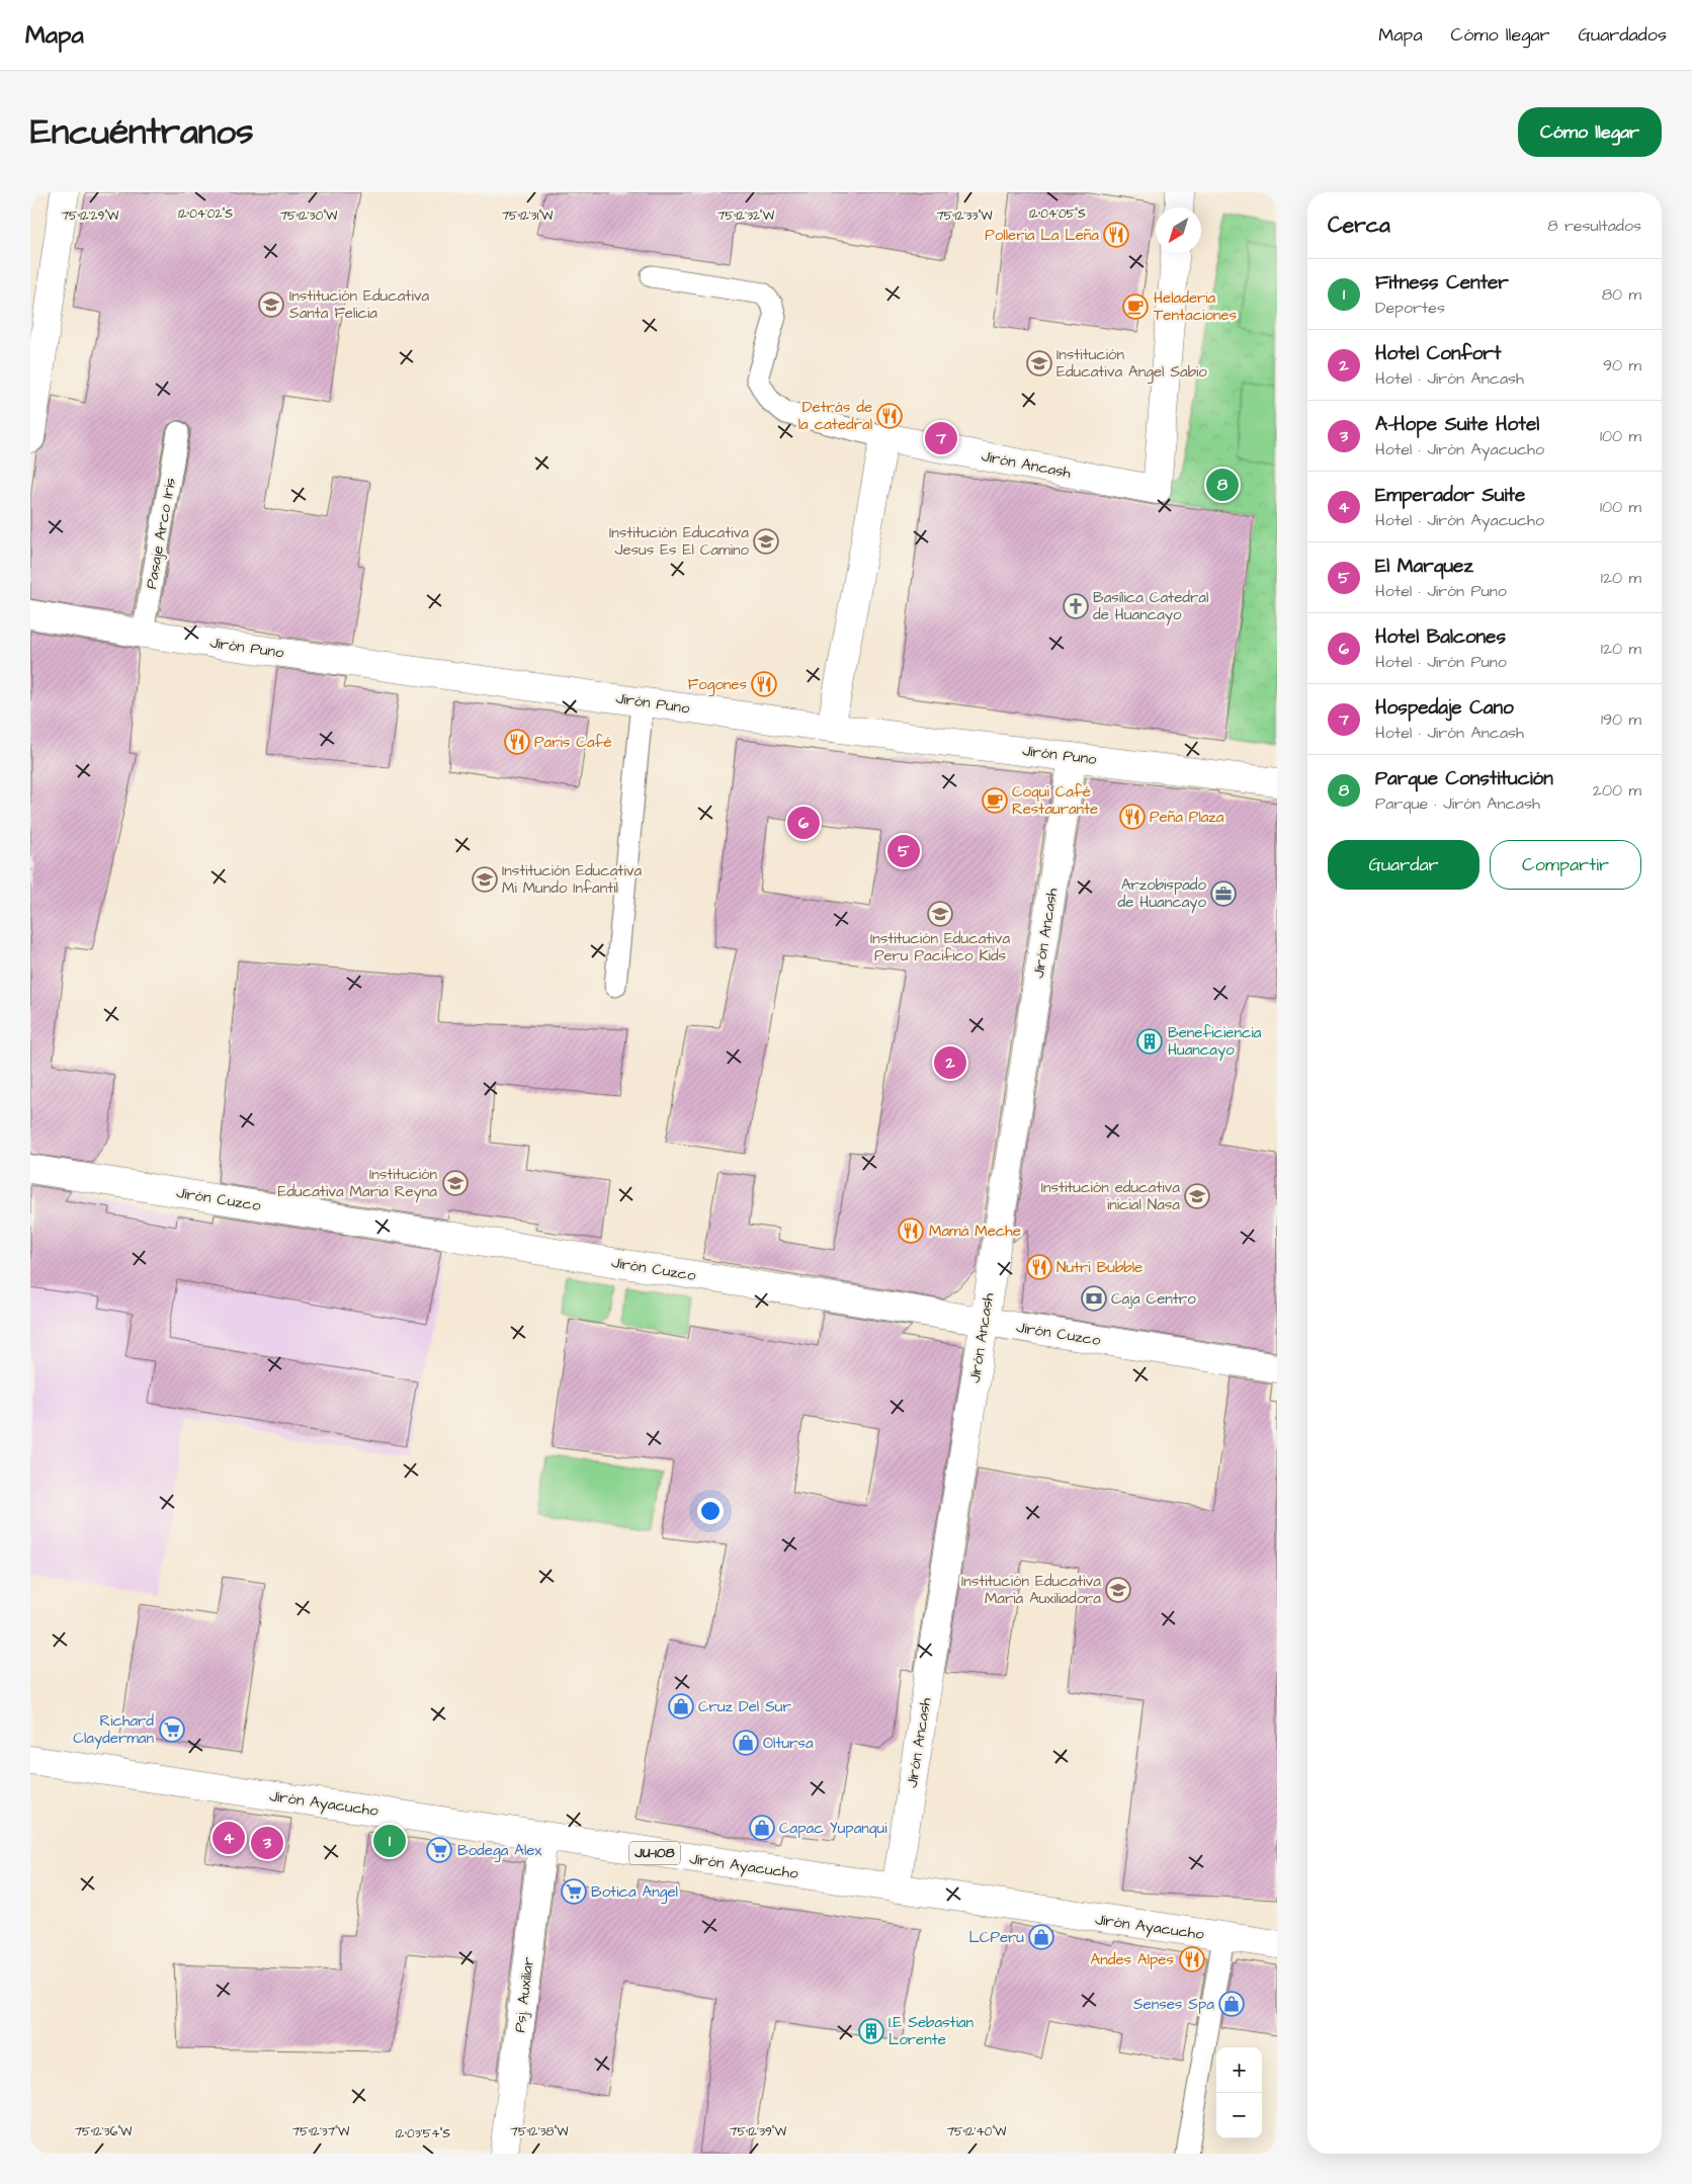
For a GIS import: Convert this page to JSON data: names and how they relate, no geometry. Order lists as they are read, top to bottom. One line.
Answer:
{"streets":{"street":["Jirón Ancash","Jirón Puno","Jirón Cuzco","Jirón Ayacucho","JU-108","Psj. Auxiliar"],"lane":["Pasaje Arco Iris"]},"crossings":[["Jirón Ancash","Jirón Puno"],["Jirón Ancash","Jirón Cuzco"],["Jirón Ancash","Jirón Ayacucho"],["Pasaje Arco Iris","Jirón Puno"],["Jirón Ayacucho","Psj. Auxiliar"]],"places":{"restaurant":["Polleria La Leña","Detrás de la catedral","Fogones","Paris Café","Peña Plaza","Mamá Meche","Nutri Bubble","Andes Alpes"],"school or university":["Institución Educativa Santa Felicia","Institución Educativa Angel Sabio","Institución Educativa Jesus Es El Camino","Institución Educativa Mi Mundo Infantil","Institución Educativa Peru Pacifico Kids","Institución Educativa Maria Reyna","Institución educativa inicial Nasa","Institución Educativa Maria Auxiliadora"],"cafe":["Heladeria Tentaciones","Coqui Café Restaurante"],"church":["Basílica Catedral de Huancayo"],"office":["Arzobispado de Huancayo"],"building":["Beneficiencia Huancayo","I.E Sebastian Lorente"],"bank":["Caja Centro"],"shop":["Cruz Del Sur","Oltursa","Capac Yupanqui","LCPeru","Senses Spa"],"supermarket":["Richard Clayderman","Bodega Alex","Botica Angel"]},"north":"bottom left","page":{"header":"Mapa","nav":["Mapa","Cómo llegar","Guardados"],"title":"Encuéntranos","buttons":["Cómo llegar",["Guardar","Compartir"]],"heading":["Cerca","8 resultados"],"list":[{"mark":"1","name":"Fitness Center","note":"Deportes","value":"80 m"},{"mark":"2","name":"Hotel Confort","note":"Hotel · Jirón Ancash","value":"90 m"},{"mark":"3","name":"A-Hope Suite Hotel","note":"Hotel · Jirón Ayacucho","value":"100 m"},{"mark":"4","name":"Emperador Suite","note":"Hotel · Jirón Ayacucho","value":"100 m"},{"mark":"5","name":"El Marquez","note":"Hotel · Jirón Puno","value":"120 m"},{"mark":"6","name":"Hotel Balcones","note":"Hotel · Jirón Puno","value":"120 m"},{"mark":"7","name":"Hospedaje Cano","note":"Hotel · Jirón Ancash","value":"190 m"},{"mark":"8","name":"Parque Constitución","note":"Parque · Jirón Ancash","value":"200 m"}],"pins":["7","8","6","5","2","4","1","3"],"map_buttons":["+","−"]},"coordinates":["12°04'02\"S","12°04'05\"S","75°12'33\"W","75°12'29\"W","75°12'30\"W","75°12'31\"W","75°12'32\"W","75°12'36\"W","75°12'37\"W","75°12'38\"W","75°12'39\"W","75°12'40\"W","12°03'54\"S"]}
